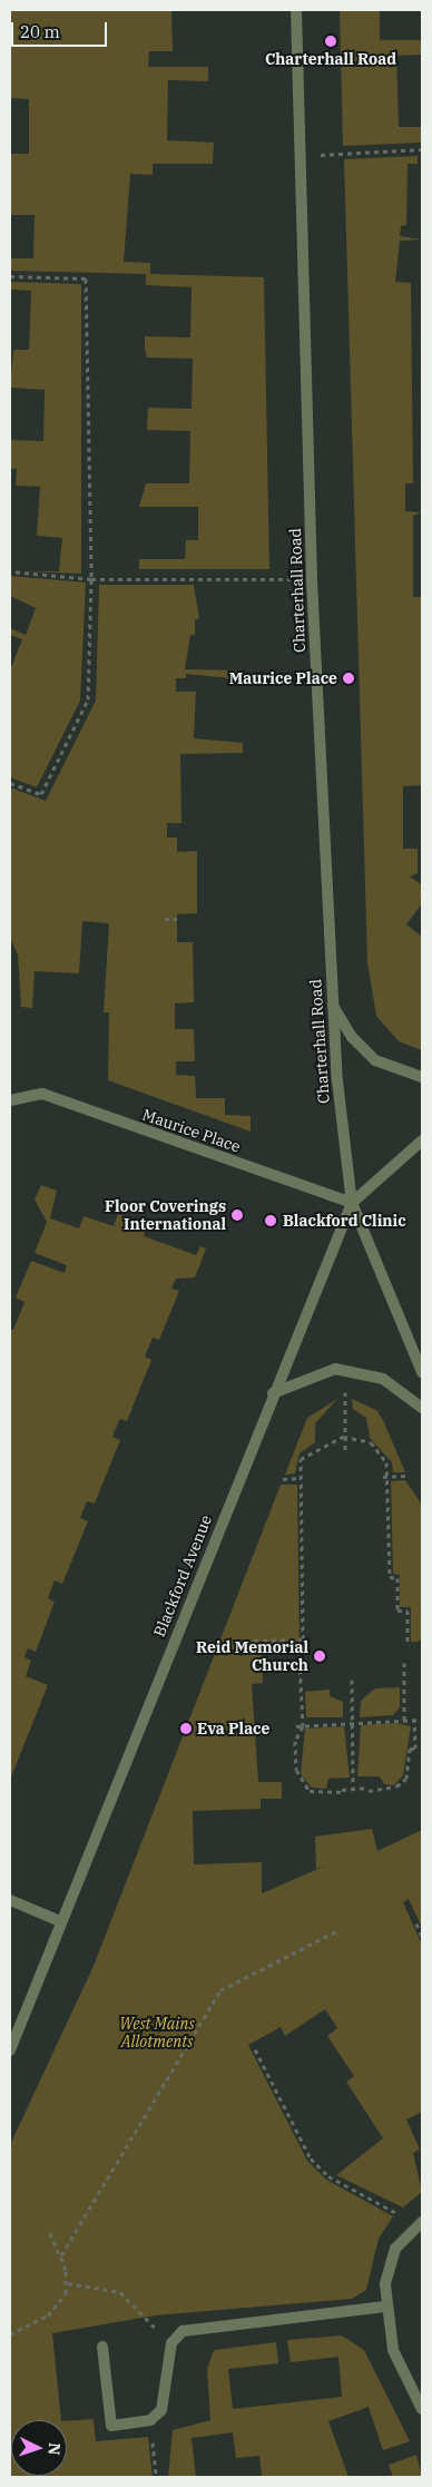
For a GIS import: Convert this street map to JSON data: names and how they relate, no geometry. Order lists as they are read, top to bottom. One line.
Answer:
{"streets":{"street":["Charterhall Road","Maurice Place","Blackford Avenue"]},"crossings":[["Charterhall Road","Maurice Place"],["Charterhall Road","Blackford Avenue"],["Maurice Place","Blackford Avenue"]],"parks":["West Mains Allotments"],"places":["Charterhall Road","Maurice Place","Floor Coverings International","Blackford Clinic","Reid Memorial Church","Eva Place"],"scale_bar":"20 m","north":"right"}
